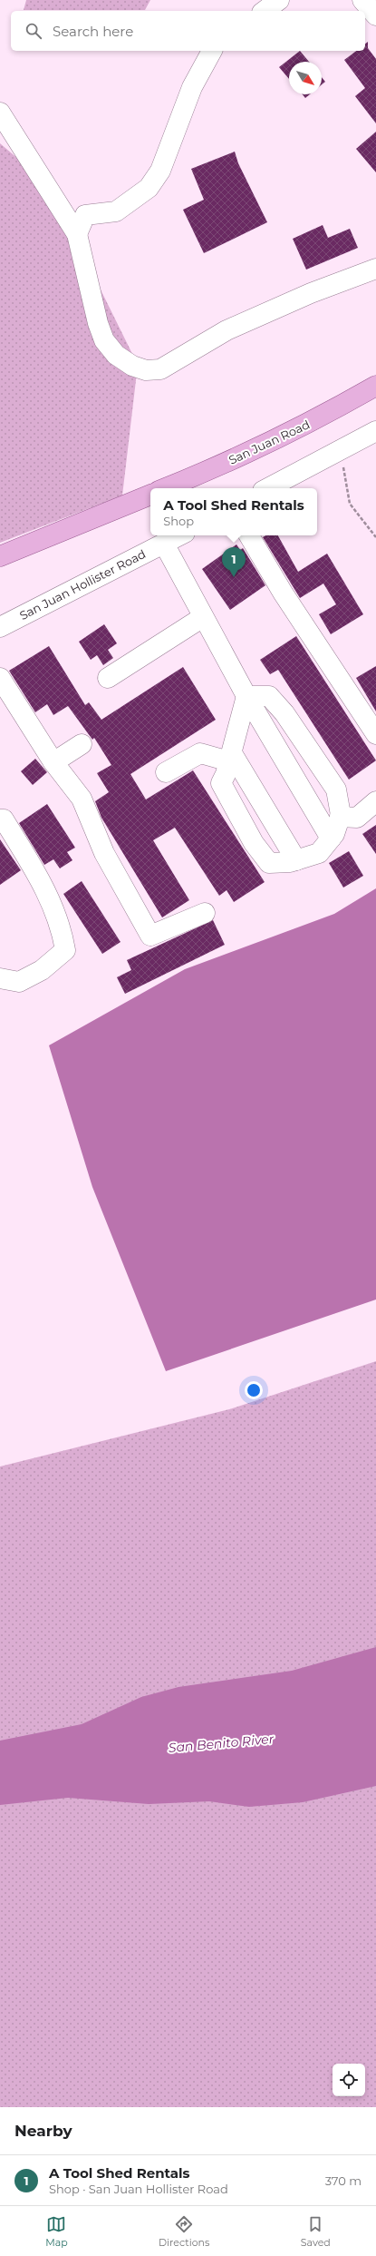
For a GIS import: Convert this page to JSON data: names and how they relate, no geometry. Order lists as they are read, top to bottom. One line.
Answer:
{"streets":{"main road":["San Juan Road"],"street":["San Juan Hollister Road"]},"water":["San Benito River"],"north":"bottom right","page":{"search":"Search here","popup":["A Tool Shed Rentals","Shop"],"pins":"1","heading":"Nearby","list":[{"mark":"1","name":"A Tool Shed Rentals","note":"Shop · San Juan Hollister Road","value":"370 m"}],"nav":["Map","Directions","Saved"]}}
